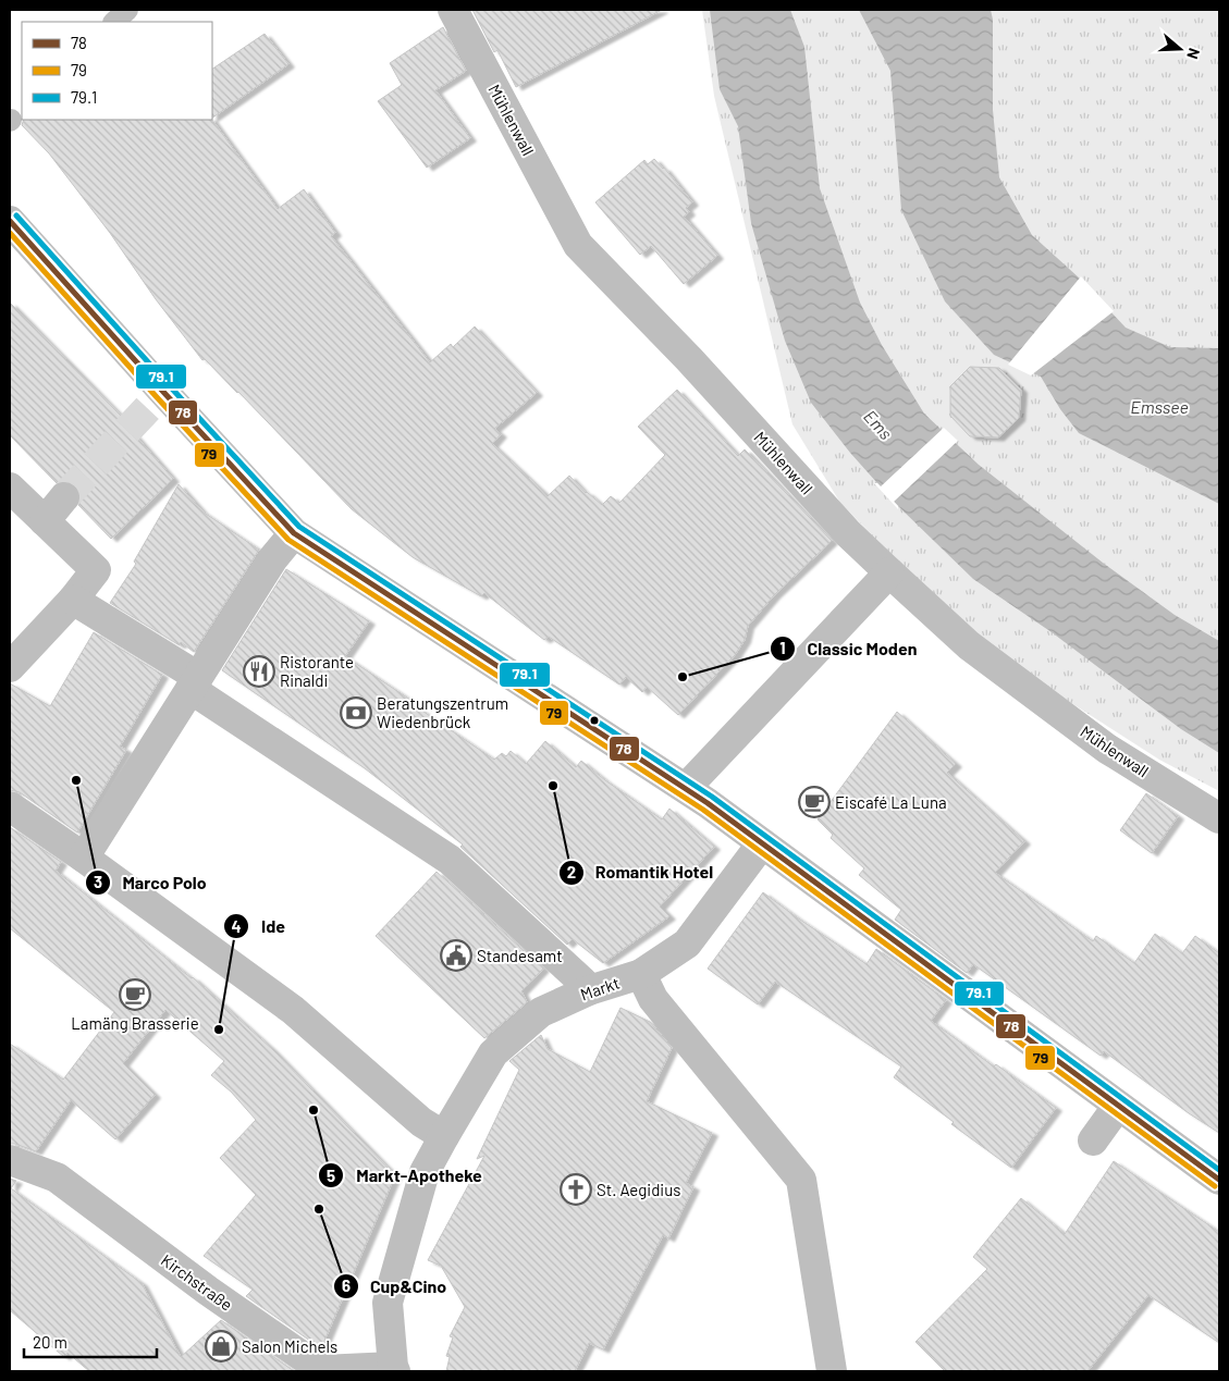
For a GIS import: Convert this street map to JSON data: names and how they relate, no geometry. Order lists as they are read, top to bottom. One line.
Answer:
{"streets":{"street":["Mühlenwall","Markt","Kirchstraße"]},"crossings":[["Markt","Kirchstraße"]],"water":["Emssee","Ems"],"places":{"restaurant":["Ristorante Rinaldi"],"other":["Classic Moden","Marco Polo","Romantik Hotel","Ide","Markt-Apotheke","Cup&Cino"],"bank":["Beratungszentrum Wiedenbrück"],"cafe":["Eiscafé La Luna","Lamäng Brasserie"],"public building":["Standesamt"],"church":["St. Aegidius"],"shop":["Salon Michels"]},"lines":["transit line 79.1","transit line 78","transit line 79"],"legend":["78","79","79.1"],"scale_bar":"20 m","north":"right"}
